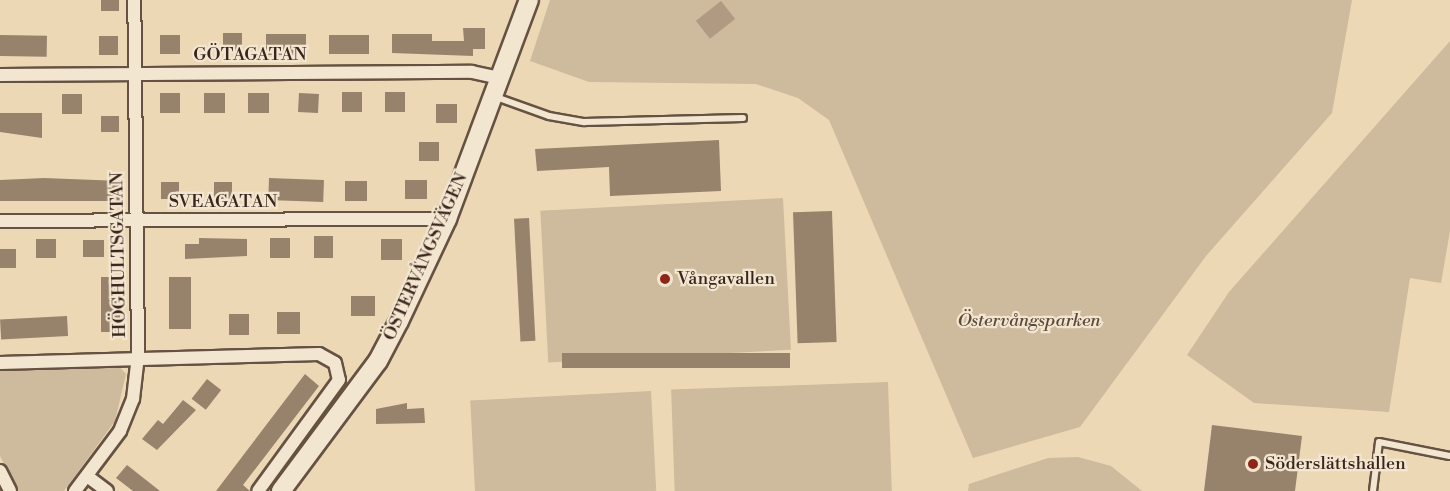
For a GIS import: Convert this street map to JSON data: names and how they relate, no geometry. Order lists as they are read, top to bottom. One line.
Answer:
{"streets":{"street":["GÖTAGATAN","SVEAGATAN","HÖGHULTSGATAN","ÖSTERVÅNGSVÄGEN"]},"crossings":[["GÖTAGATAN","HÖGHULTSGATAN"],["GÖTAGATAN","ÖSTERVÅNGSVÄGEN"],["SVEAGATAN","HÖGHULTSGATAN"],["SVEAGATAN","ÖSTERVÅNGSVÄGEN"]],"parks":["Östervångsparken"],"places":["Vångavallen","Söderslättshallen"]}
